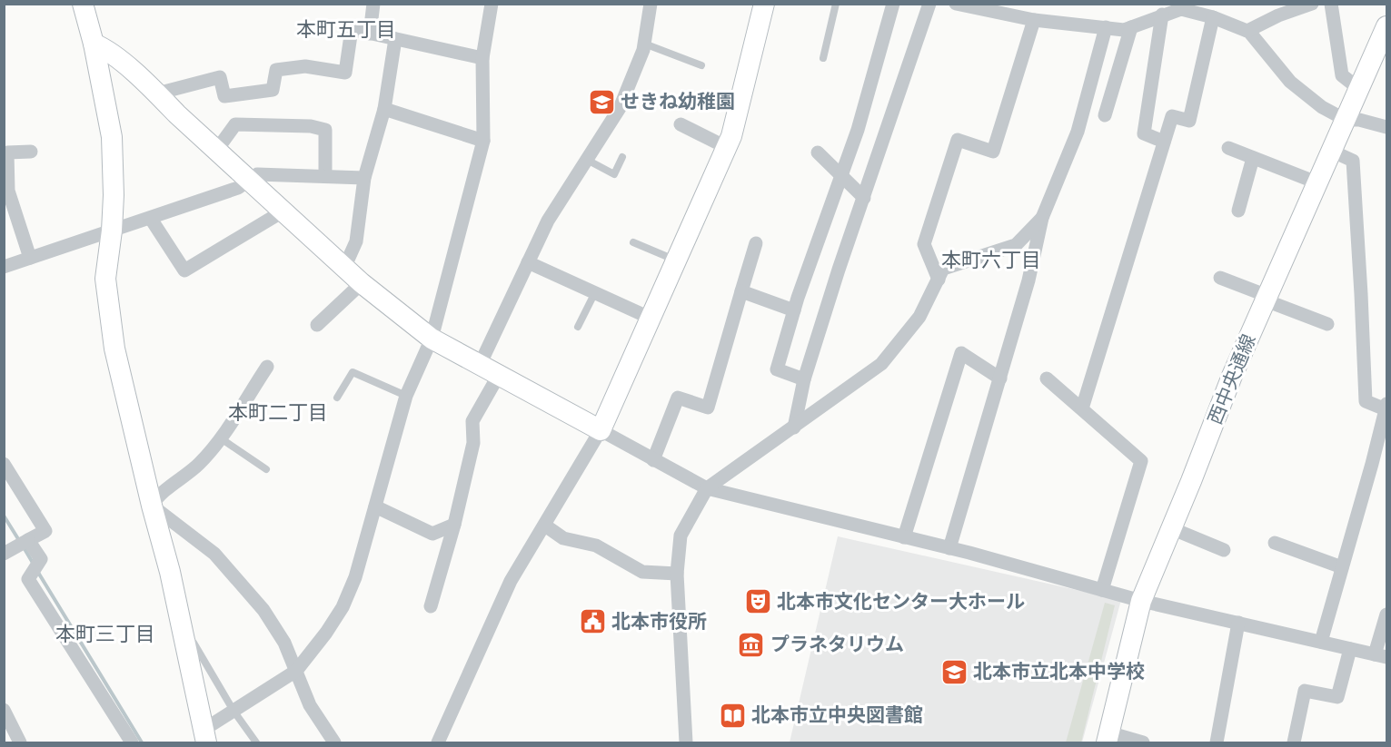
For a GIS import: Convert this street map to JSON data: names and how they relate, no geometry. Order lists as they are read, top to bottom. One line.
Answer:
{"streets":{"street":["西中央通線"]},"districts":["本町五丁目","本町六丁目","本町二丁目","本町三丁目"],"places":{"school or university":["せきね幼稚園","北本市立北本中学校"],"theatre":["北本市文化センター大ホール"],"public building":["北本市役所"],"museum":["プラネタリウム"],"library":["北本市立中央図書館"]}}
